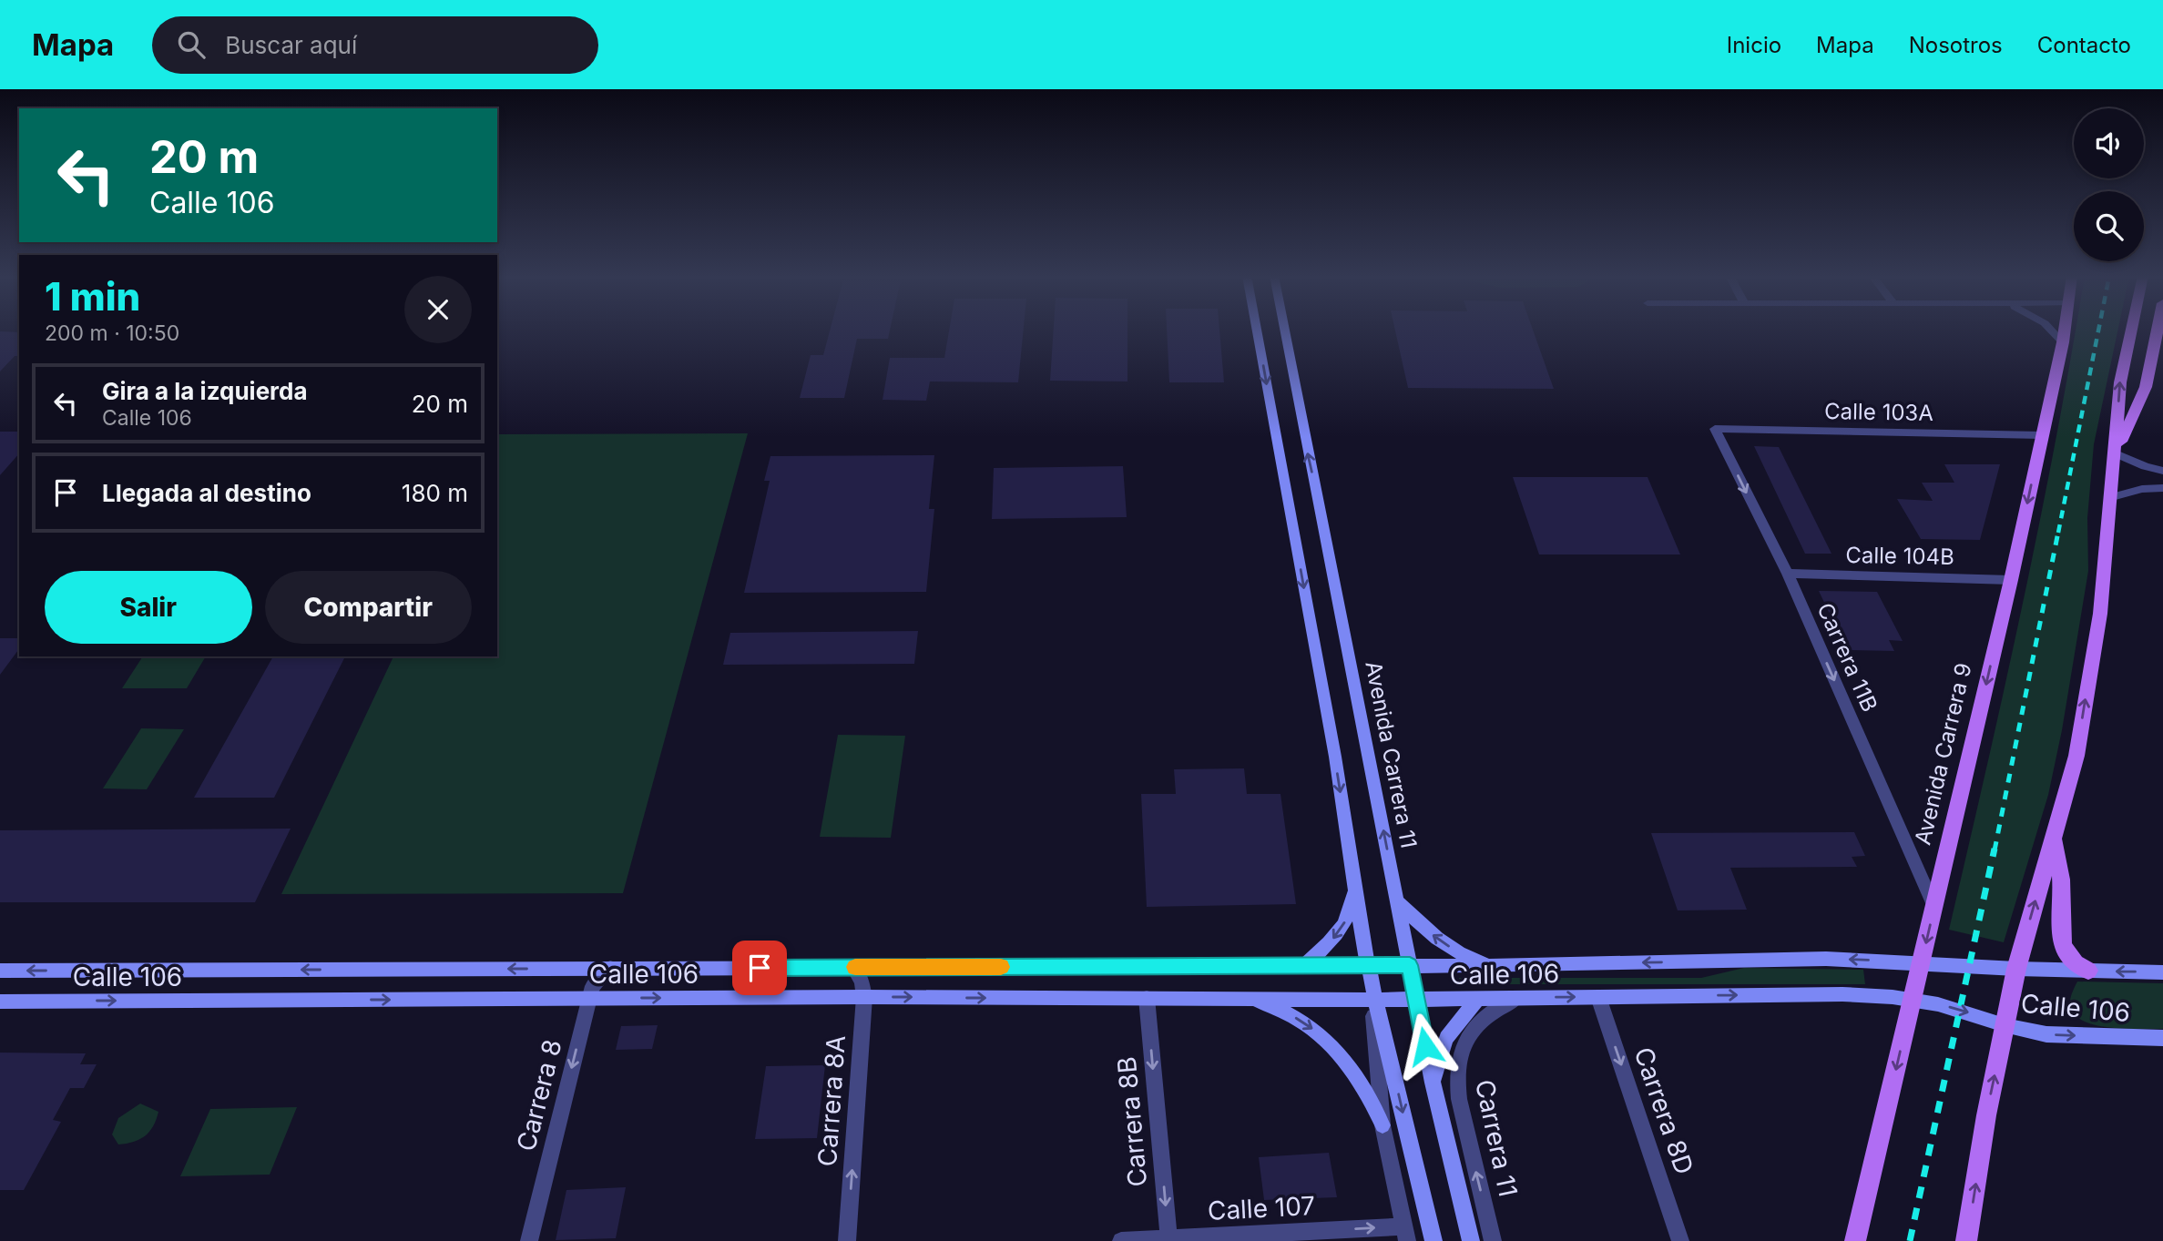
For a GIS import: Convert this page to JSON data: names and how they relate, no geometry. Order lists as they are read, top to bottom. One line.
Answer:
{"streets":{"main road":["Avenida Carrera 9","Avenida Carrera 11","Calle 106"],"street":["Calle 103A","Calle 104B","Carrera 11B","Carrera 8","Carrera 8A","Carrera 8D","Carrera 8B","Carrera 11","Calle 107"]},"crossings":[["Calle 103A","Carrera 11B"],["Calle 103A","Avenida Carrera 9"],["Calle 104B","Carrera 11B"],["Calle 104B","Avenida Carrera 9"],["Carrera 11B","Avenida Carrera 9"],["Avenida Carrera 9","Calle 106"],["Avenida Carrera 11","Calle 106"],["Calle 106","Carrera 8"],["Calle 106","Carrera 8A"],["Calle 106","Carrera 8D"],["Calle 106","Carrera 8B"],["Calle 106","Carrera 11"],["Carrera 8B","Calle 107"]],"one_way":["Carrera 11B","Carrera 8","Carrera 8A","Carrera 8D","Carrera 8B","Calle 107"],"page":{"header":"Mapa","search":"Buscar aquí","nav":["Inicio","Mapa","Nosotros","Contacto"],"turn":["20 m","Calle 106"],"heading":["1 min","200 m · 10:50"],"list":[{"name":"Gira a la izquierda","note":"Calle 106","value":"20 m"},{"name":"Llegada al destino","value":"180 m"}],"buttons":["Salir","Compartir"]}}
